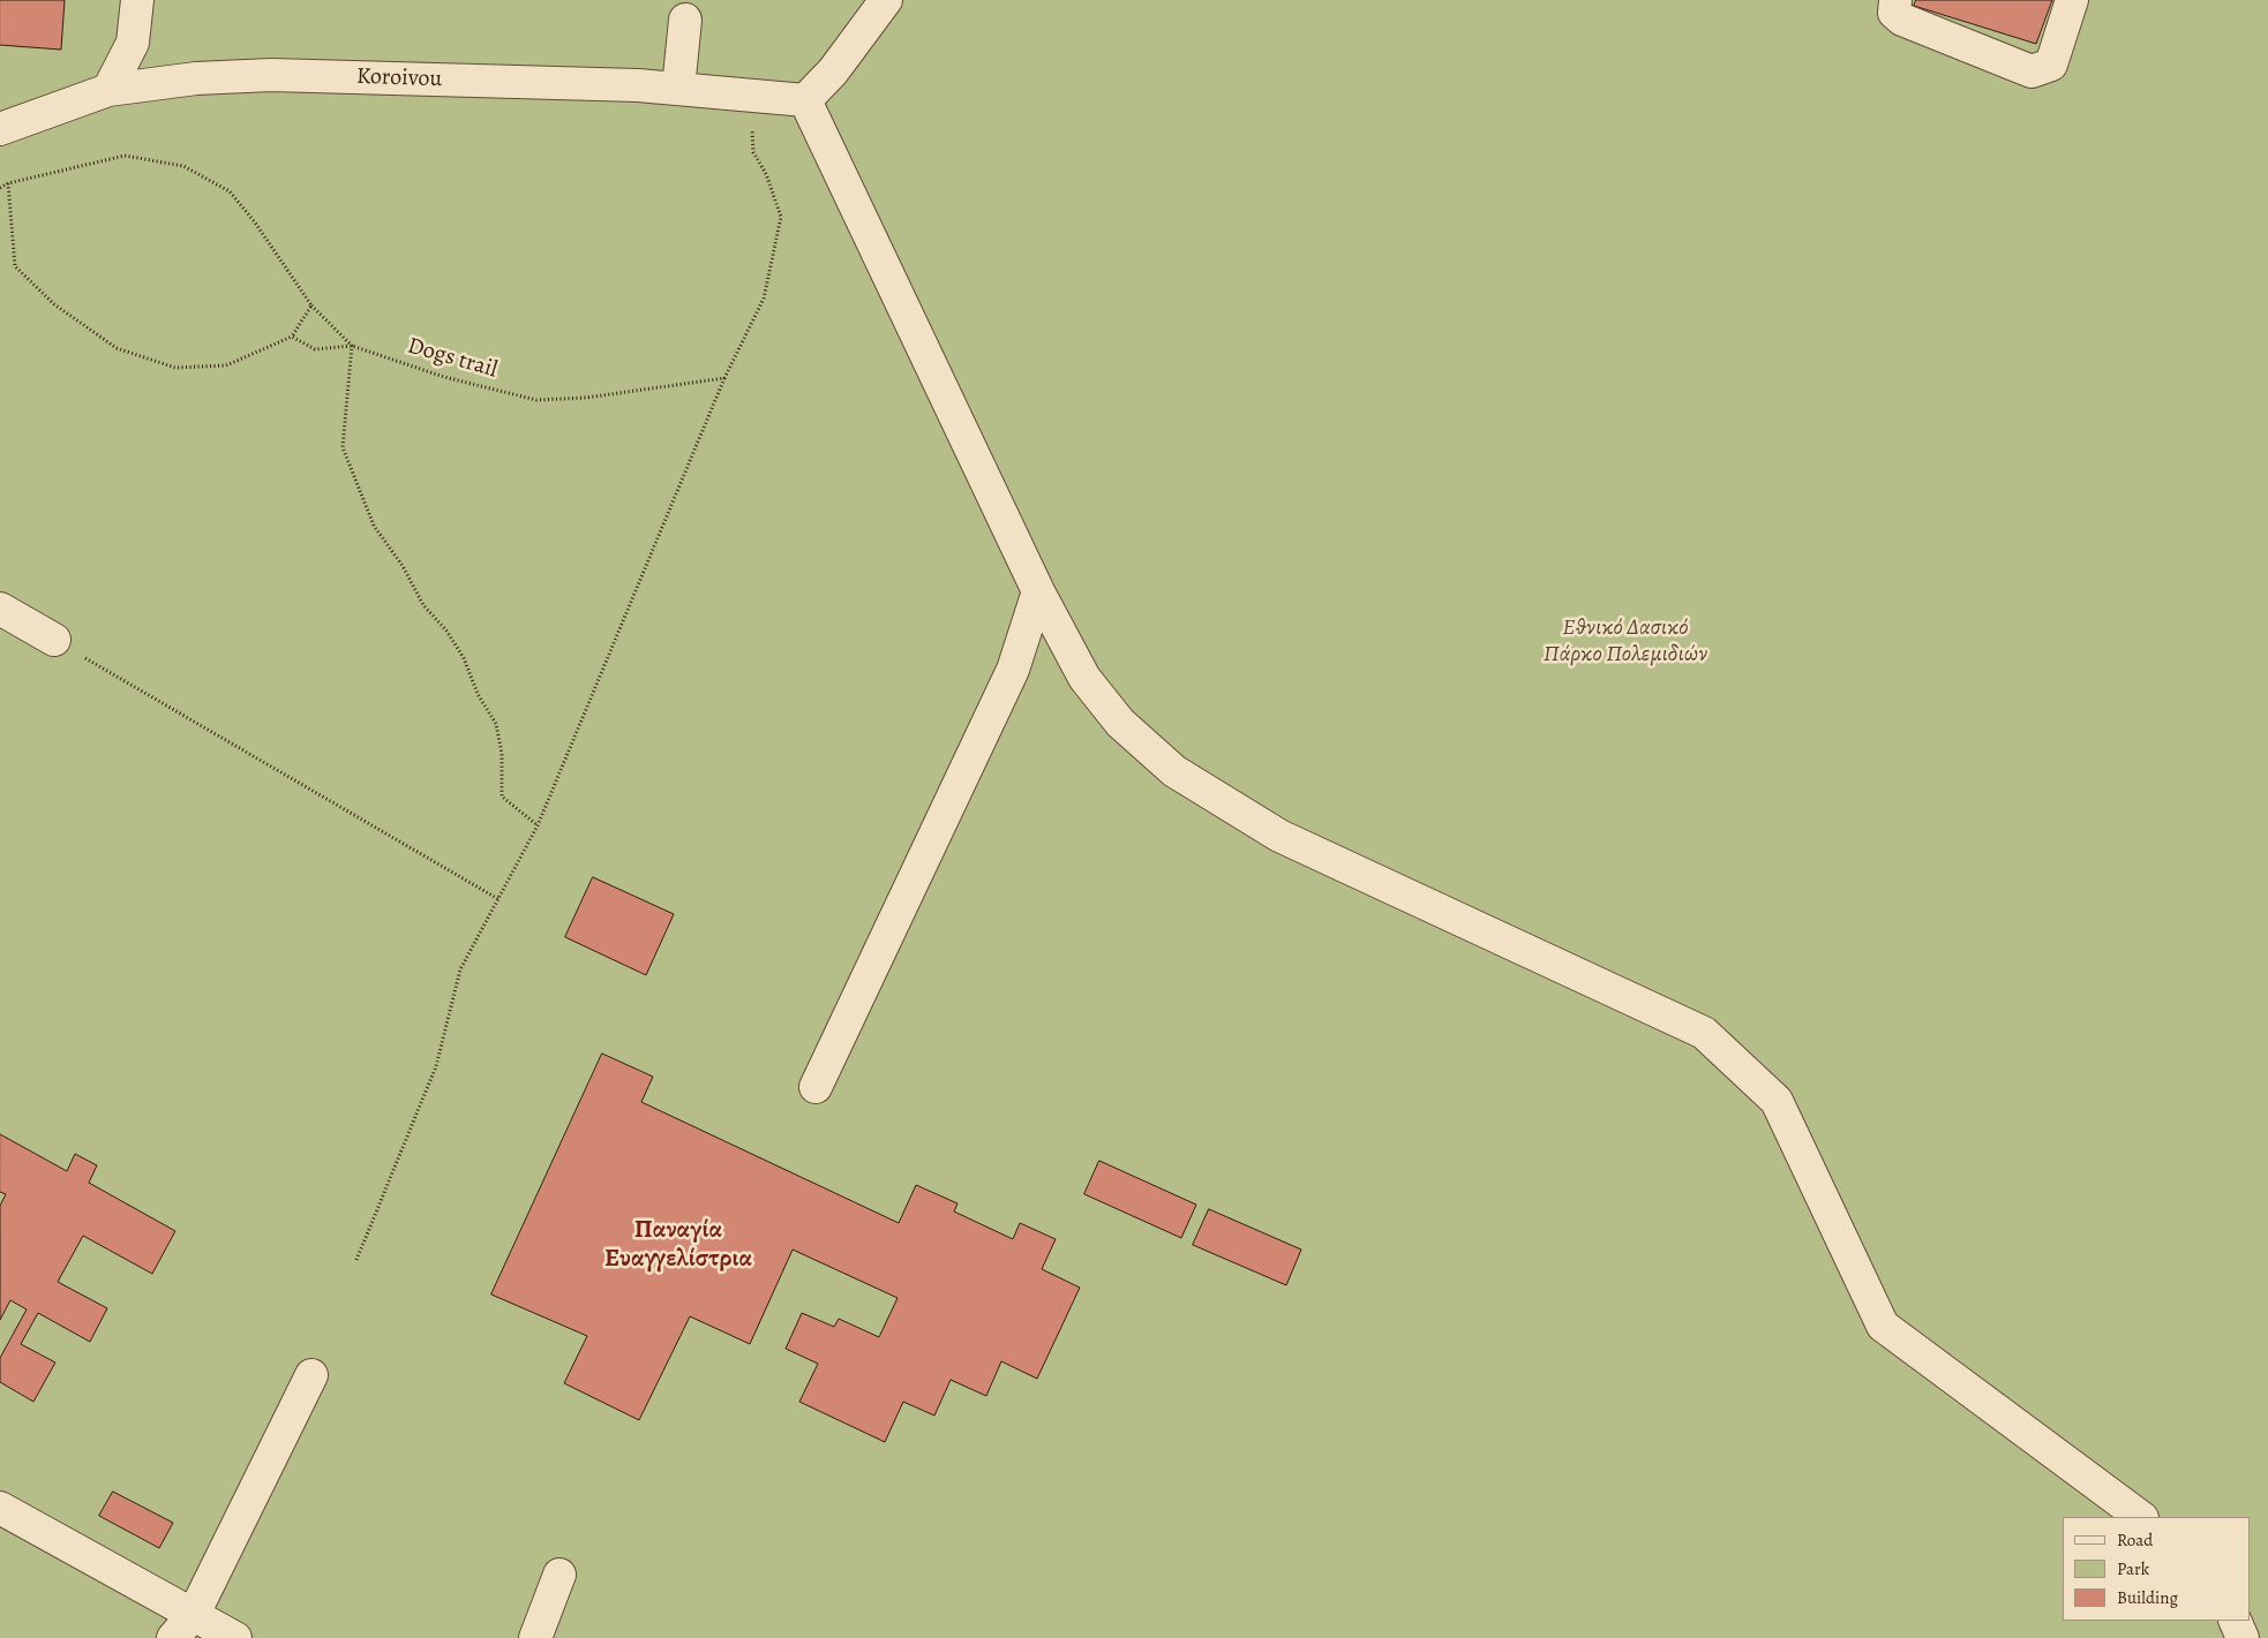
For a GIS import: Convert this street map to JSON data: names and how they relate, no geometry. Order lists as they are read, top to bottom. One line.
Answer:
{"streets":{"street":["Koroivou"],"path":["Dogs trail"]},"districts":["Παναγία Ευαγγελίστρια"],"parks":["Εθνικό Δασικό Πάρκο Πολεμιδιών"],"legend":["Road","Park","Building"]}
